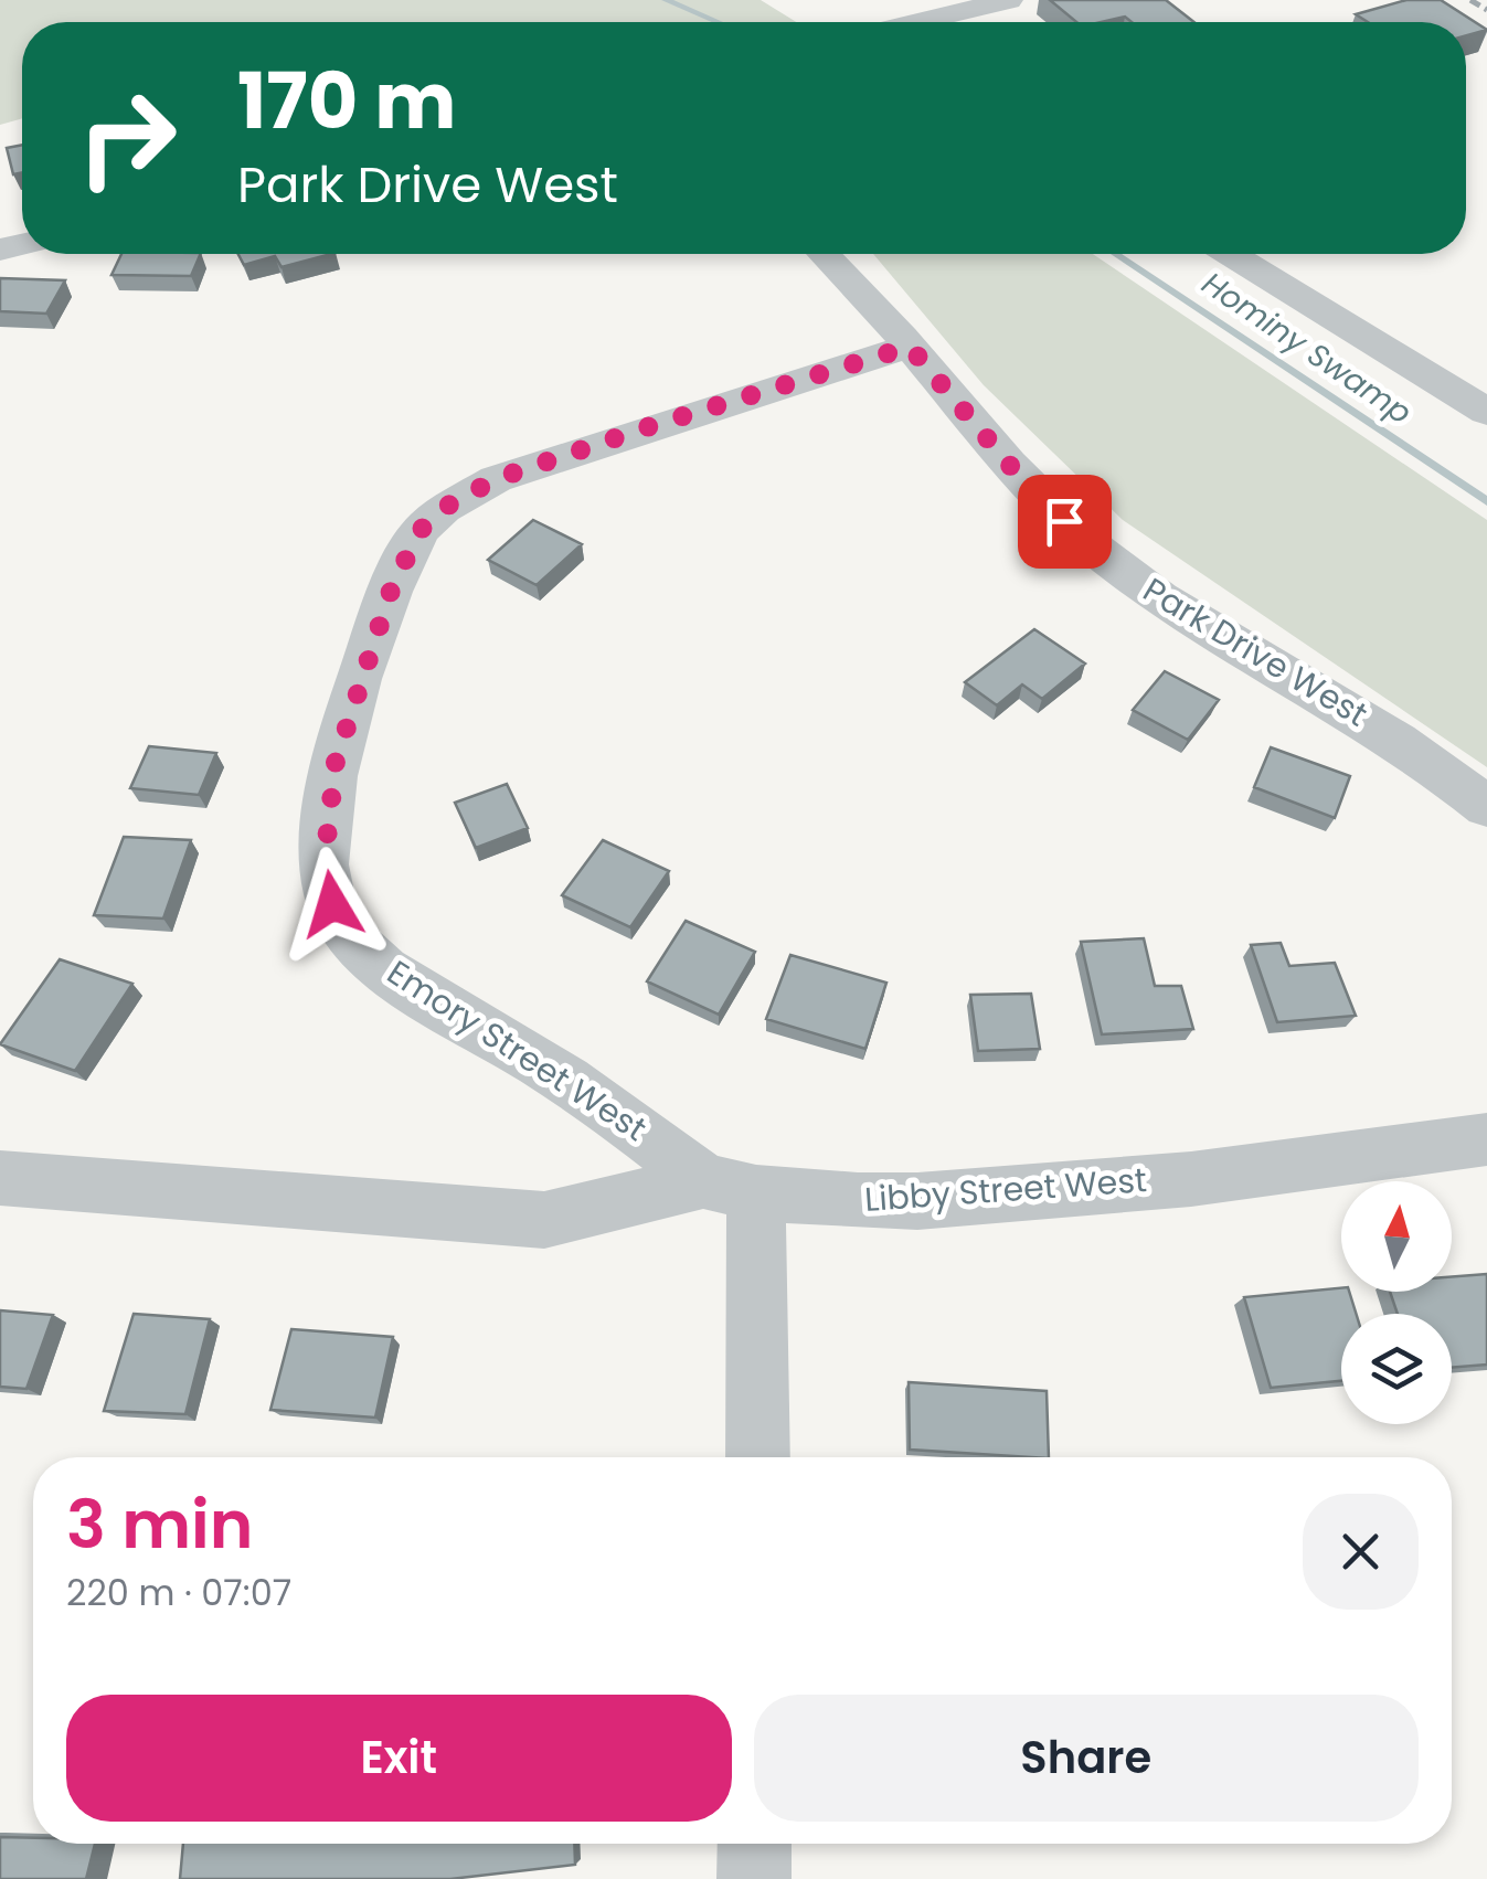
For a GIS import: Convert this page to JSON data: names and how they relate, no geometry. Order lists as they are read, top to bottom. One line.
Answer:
{"streets":{"street":["Park Drive West","Emory Street West","Libby Street West"]},"crossings":[["Park Drive West","Emory Street West"],["Emory Street West","Libby Street West"]],"water":["Hominy Swamp"],"north":"top","page":{"turn":["170 m","Park Drive West"],"heading":["3 min","220 m · 07:07"],"buttons":["Exit","Share"]}}
